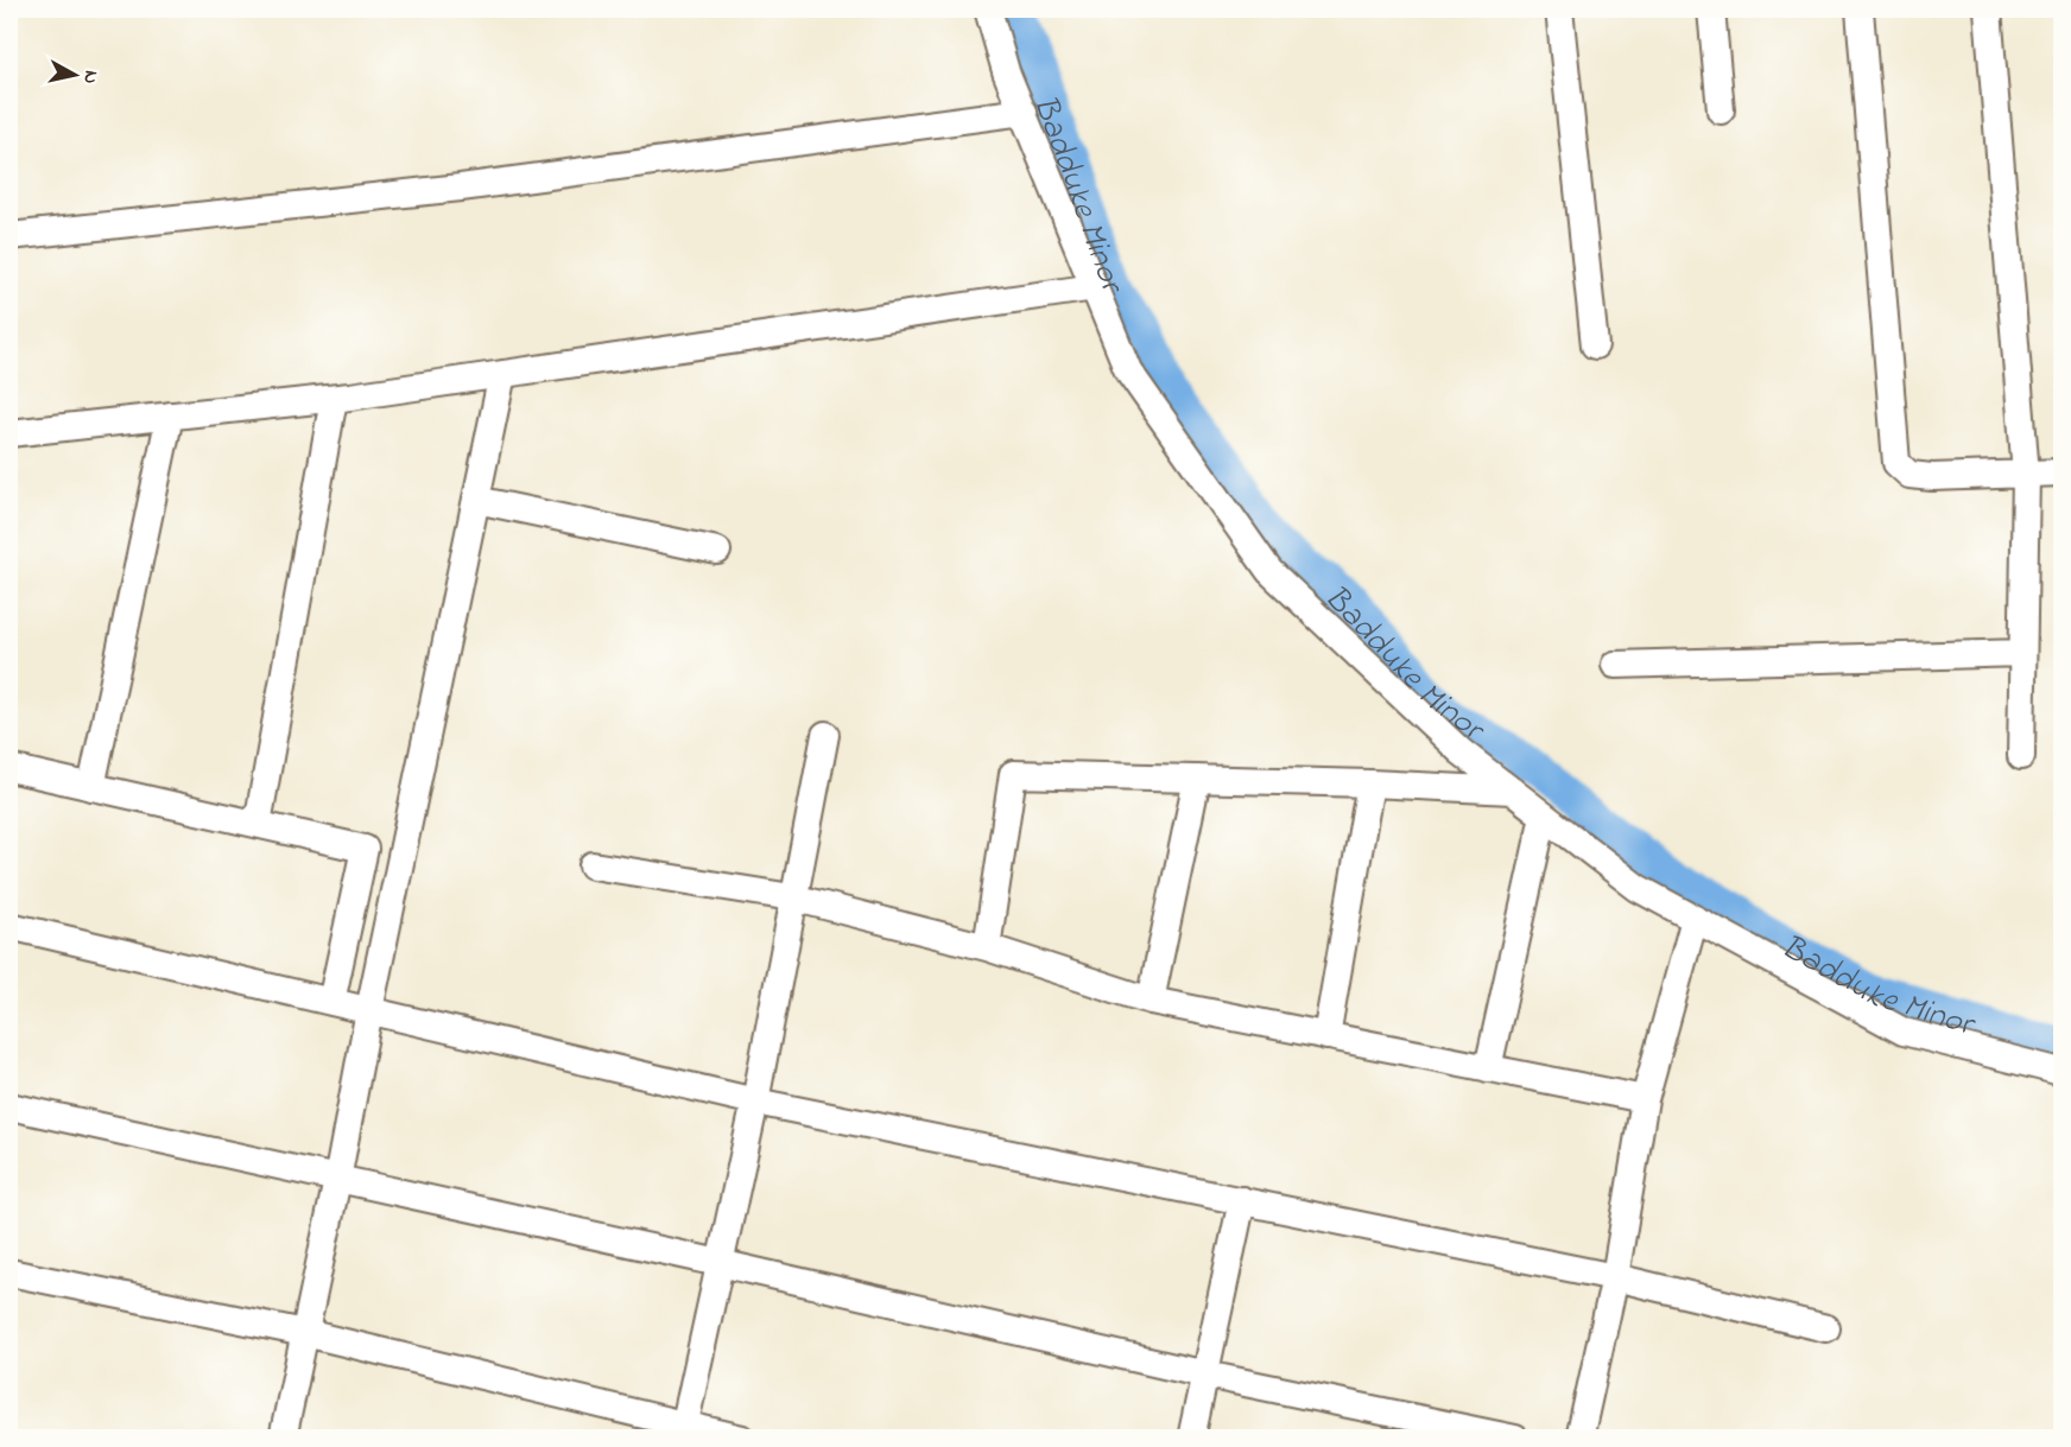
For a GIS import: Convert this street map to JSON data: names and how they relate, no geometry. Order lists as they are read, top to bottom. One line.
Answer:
{"water":["Badduke Minor"],"north":"right"}
